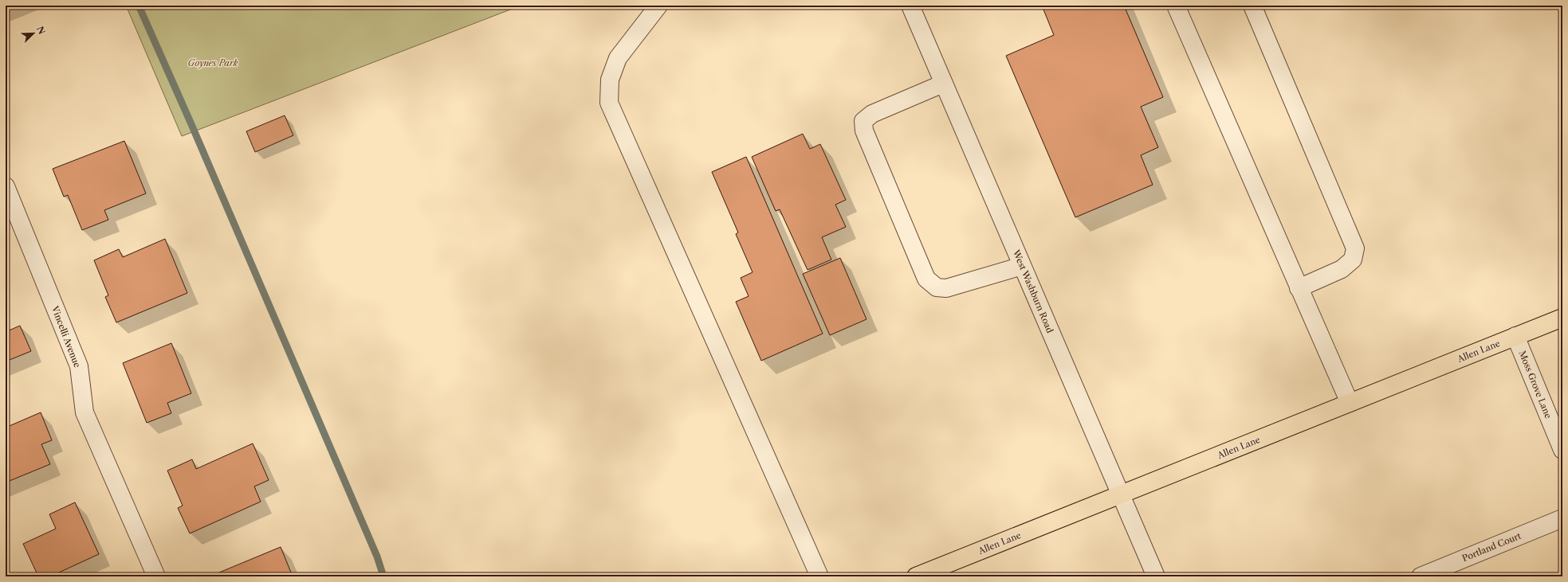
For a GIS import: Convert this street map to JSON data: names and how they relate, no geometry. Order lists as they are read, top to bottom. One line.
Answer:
{"streets":{"main road":["Allen Lane"],"street":["West Washburn Road","Vincelli Avenue","Moss Grove Lane","Portland Court"]},"crossings":[["West Washburn Road","Allen Lane"],["Allen Lane","Moss Grove Lane"]],"parks":["Goynes Park"],"north":"top right"}
